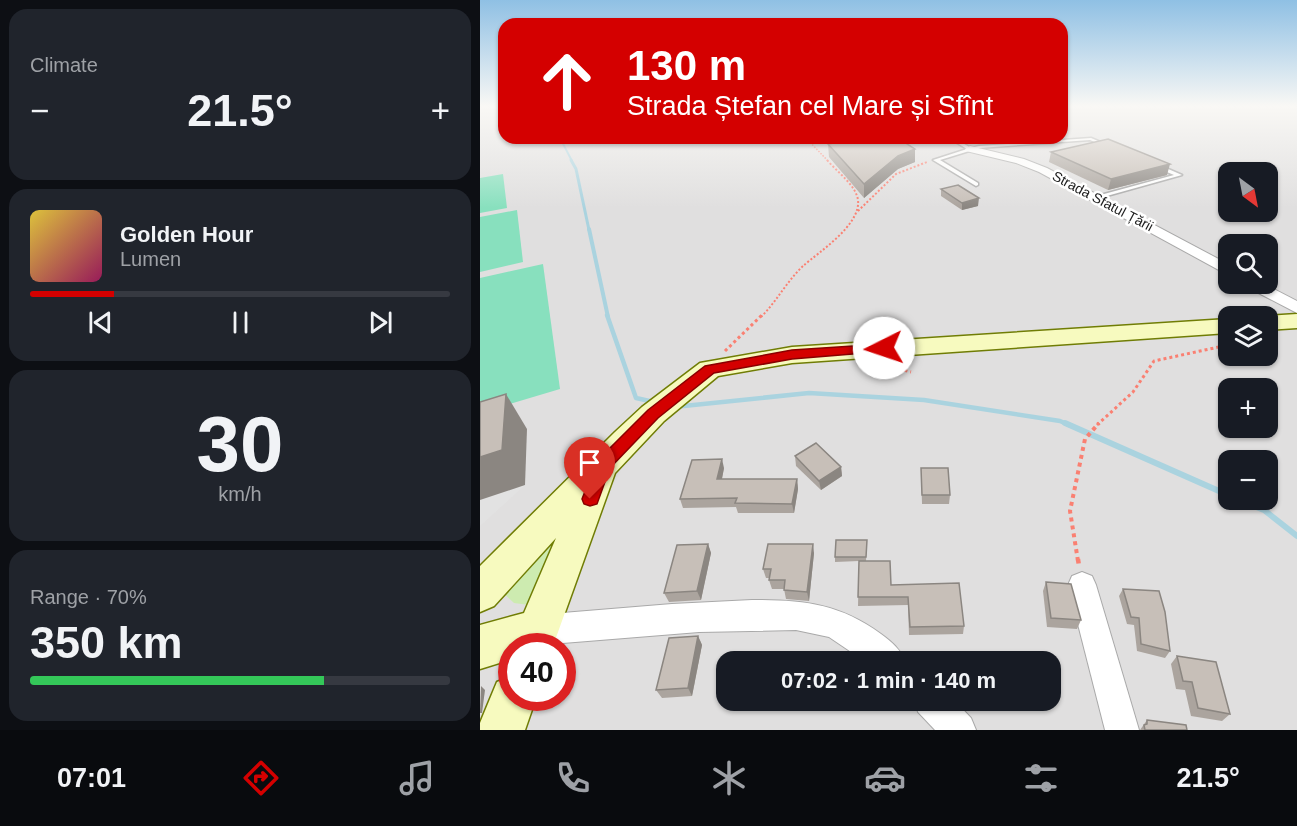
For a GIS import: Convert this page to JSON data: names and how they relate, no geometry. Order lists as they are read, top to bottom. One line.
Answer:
{"streets":{"street":["Strada Sfatul Țării"]},"north":"bottom right","page":{"tile":["Climate",["30","km/h"],["Range · 70%","350 km"]],"turn":["130 m","Strada Ștefan cel Mare și Sfînt"],"heat":["−","21.5°","+"],"map_buttons":["+","−"],"song":["Golden Hour","Lumen"],"limit":"40","trip":"07:02 · 1 min · 140 m","tabs":["07:01","21.5°"]}}
